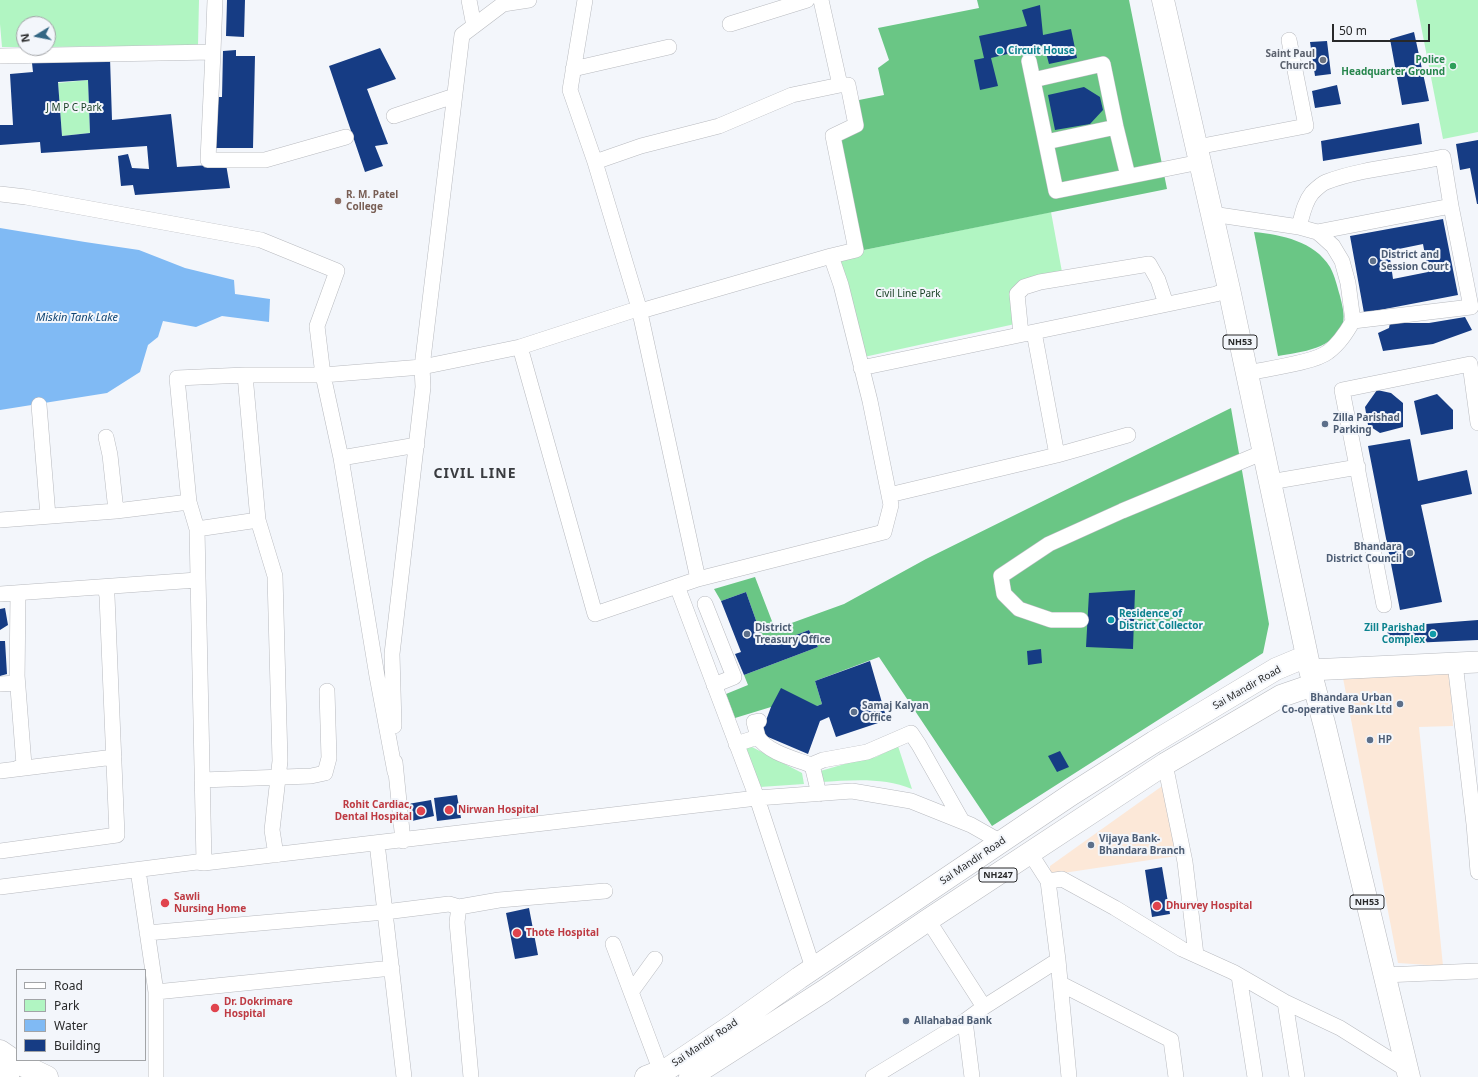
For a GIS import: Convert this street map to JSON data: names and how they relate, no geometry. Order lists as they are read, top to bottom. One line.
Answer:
{"streets":{"highway":["NH53","Sai Mandir Road","NH247"]},"crossings":[["NH53","Sai Mandir Road"],["Sai Mandir Road","NH247"]],"districts":["CIVIL LINE"],"water":["Miskin Tank Lake"],"parks":["J M P C Park","Civil Line Park"],"places":["Circuit House","Saint Paul Church","Police Headquarter Ground","R. M. Patel College","District and Session Court","Zilla Parishad Parking","Bhandara District Council","Residence of District Collector","District Treasury Office","Zill Parishad Complex","Bhandara Urban Co-operative Bank Ltd","Samaj Kalyan Office","HP","Nirwan Hospital","Rohit Cardiac, Dental Hospital","Vijaya Bank- Bhandara Branch","Sawli Nursing Home","Dhurvey Hospital","Thote Hospital","Dr. Dokrimare Hospital","Allahabad Bank"],"legend":["Road","Park","Water","Building"],"scale_bar":"50 m","north":"left"}
